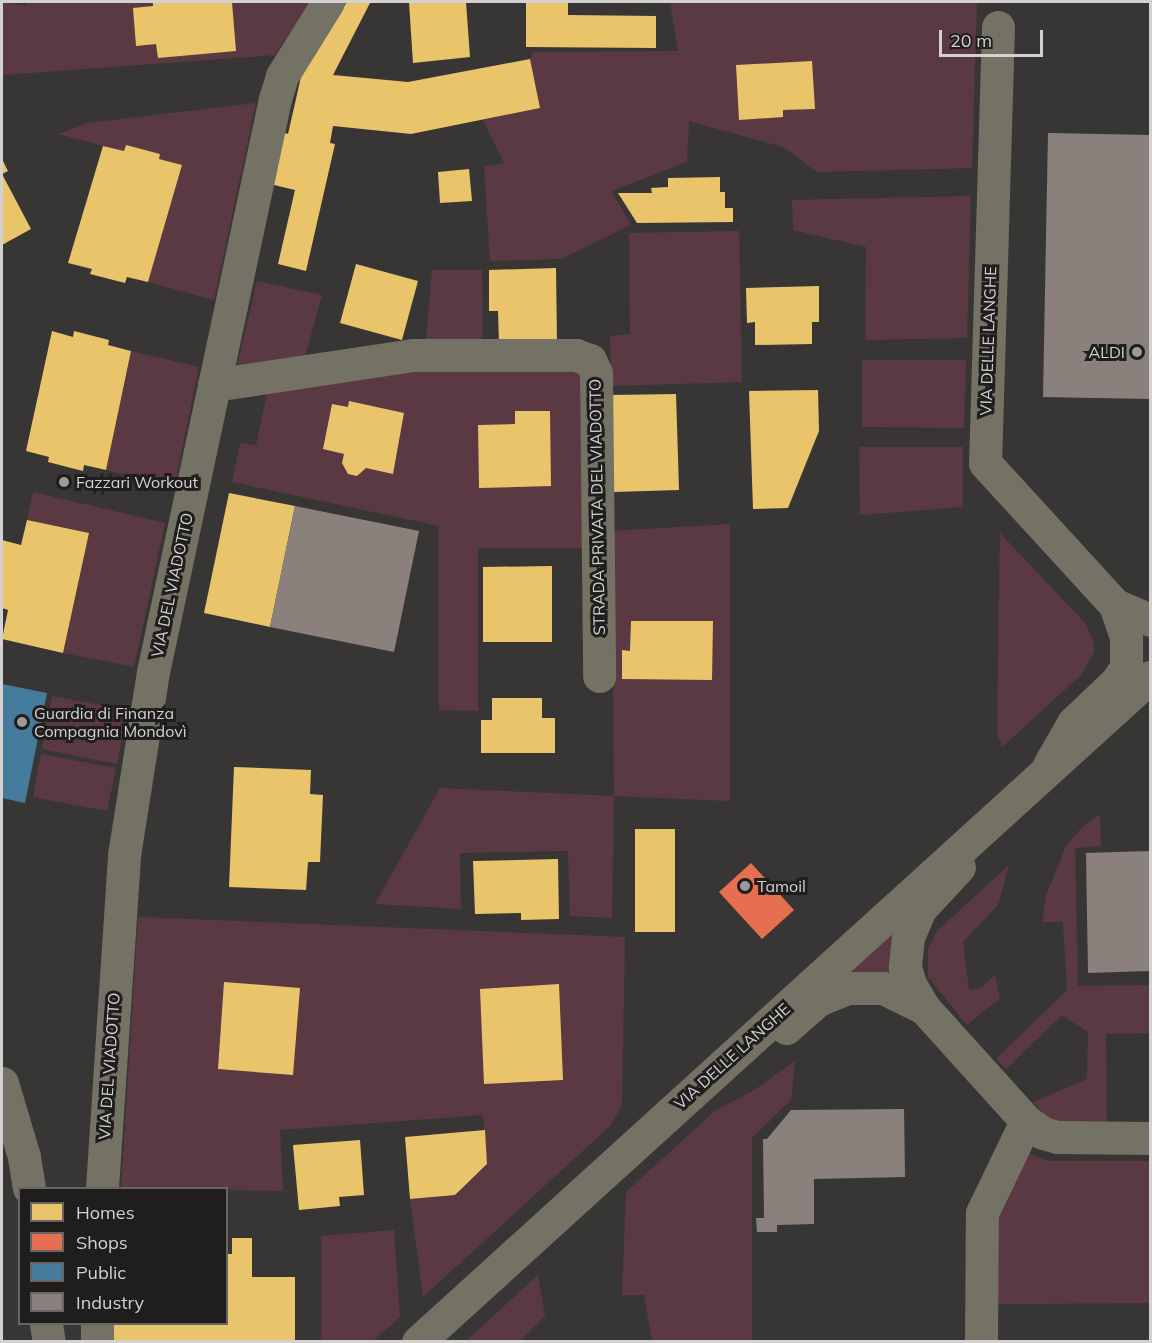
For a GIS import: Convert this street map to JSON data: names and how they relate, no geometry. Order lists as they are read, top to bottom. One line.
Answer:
{"streets":{"main road":["VIA DELLE LANGHE"],"street":["STRADA PRIVATA DEL VIADOTTO","VIA DEL VIADOTTO"]},"crossings":[["STRADA PRIVATA DEL VIADOTTO","VIA DEL VIADOTTO"]],"places":["ALDI","Fazzari Workout","Guardia di Finanza Compagnia Mondovì","Tamoil"],"legend":["Homes","Shops","Public","Industry"],"scale_bar":"20 m"}
